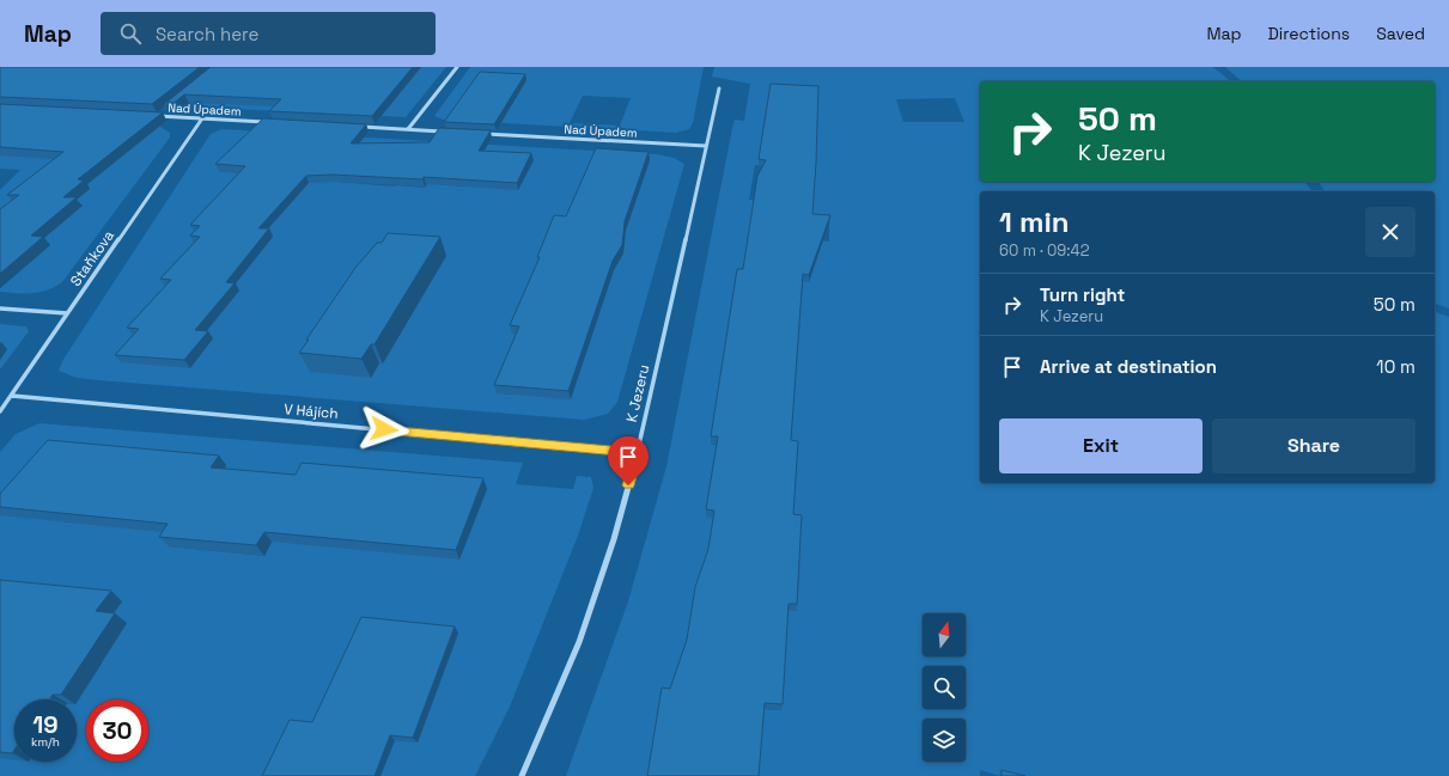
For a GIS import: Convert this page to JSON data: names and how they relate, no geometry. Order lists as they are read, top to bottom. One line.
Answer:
{"streets":{"street":["Nad Úpadem","Staňkova","K Jezeru","V Hájích"]},"crossings":[["Nad Úpadem","Staňkova"],["Nad Úpadem","K Jezeru"],["Staňkova","V Hájích"],["K Jezeru","V Hájích"]],"north":"top","page":{"header":"Map","search":"Search here","nav":["Map","Directions","Saved"],"turn":["50 m","K Jezeru"],"heading":["1 min","60 m · 09:42"],"list":[{"name":"Turn right","note":"K Jezeru","value":"50 m"},{"name":"Arrive at destination","value":"10 m"}],"buttons":["Exit","Share"],"speed":"19 km/h","limit":"30"}}
